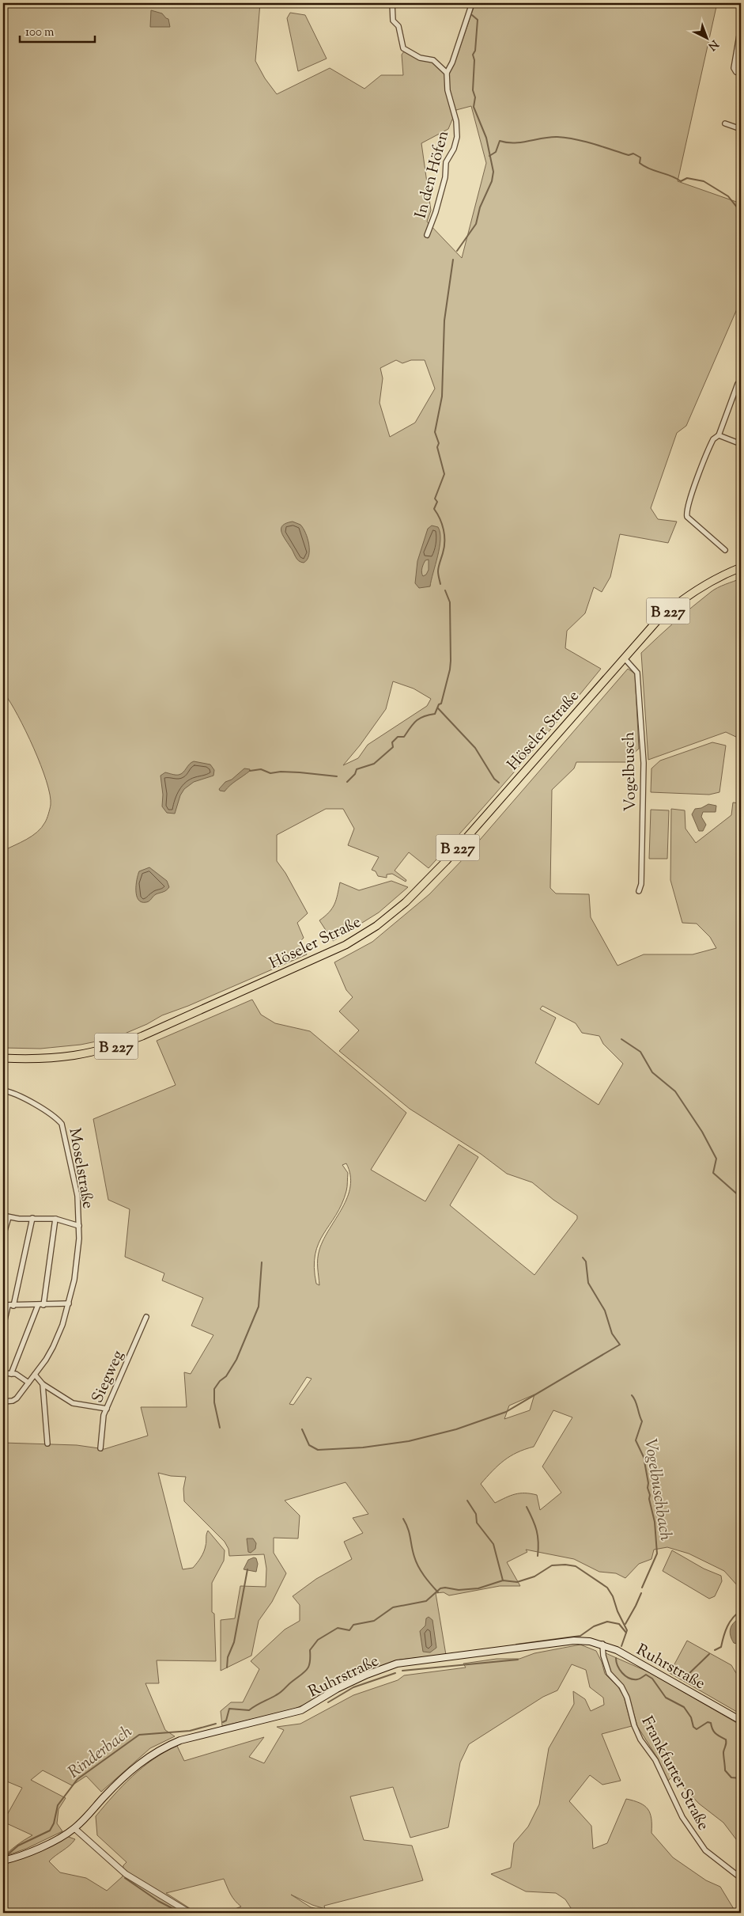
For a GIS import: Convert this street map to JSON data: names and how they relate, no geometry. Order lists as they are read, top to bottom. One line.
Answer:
{"streets":{"main road":["B 227","Höseler Straße","Ruhrstraße"],"street":["In den Höfen","Vogelbusch","Moselstraße","Siegweg","Frankfurter Straße"]},"crossings":[["B 227","Höseler Straße"],["B 227","Vogelbusch"],["Höseler Straße","Vogelbusch"],["Ruhrstraße","Frankfurter Straße"]],"water":["Vogelbuschbach","Rinderbach"],"scale_bar":"100 m","north":"bottom right"}
